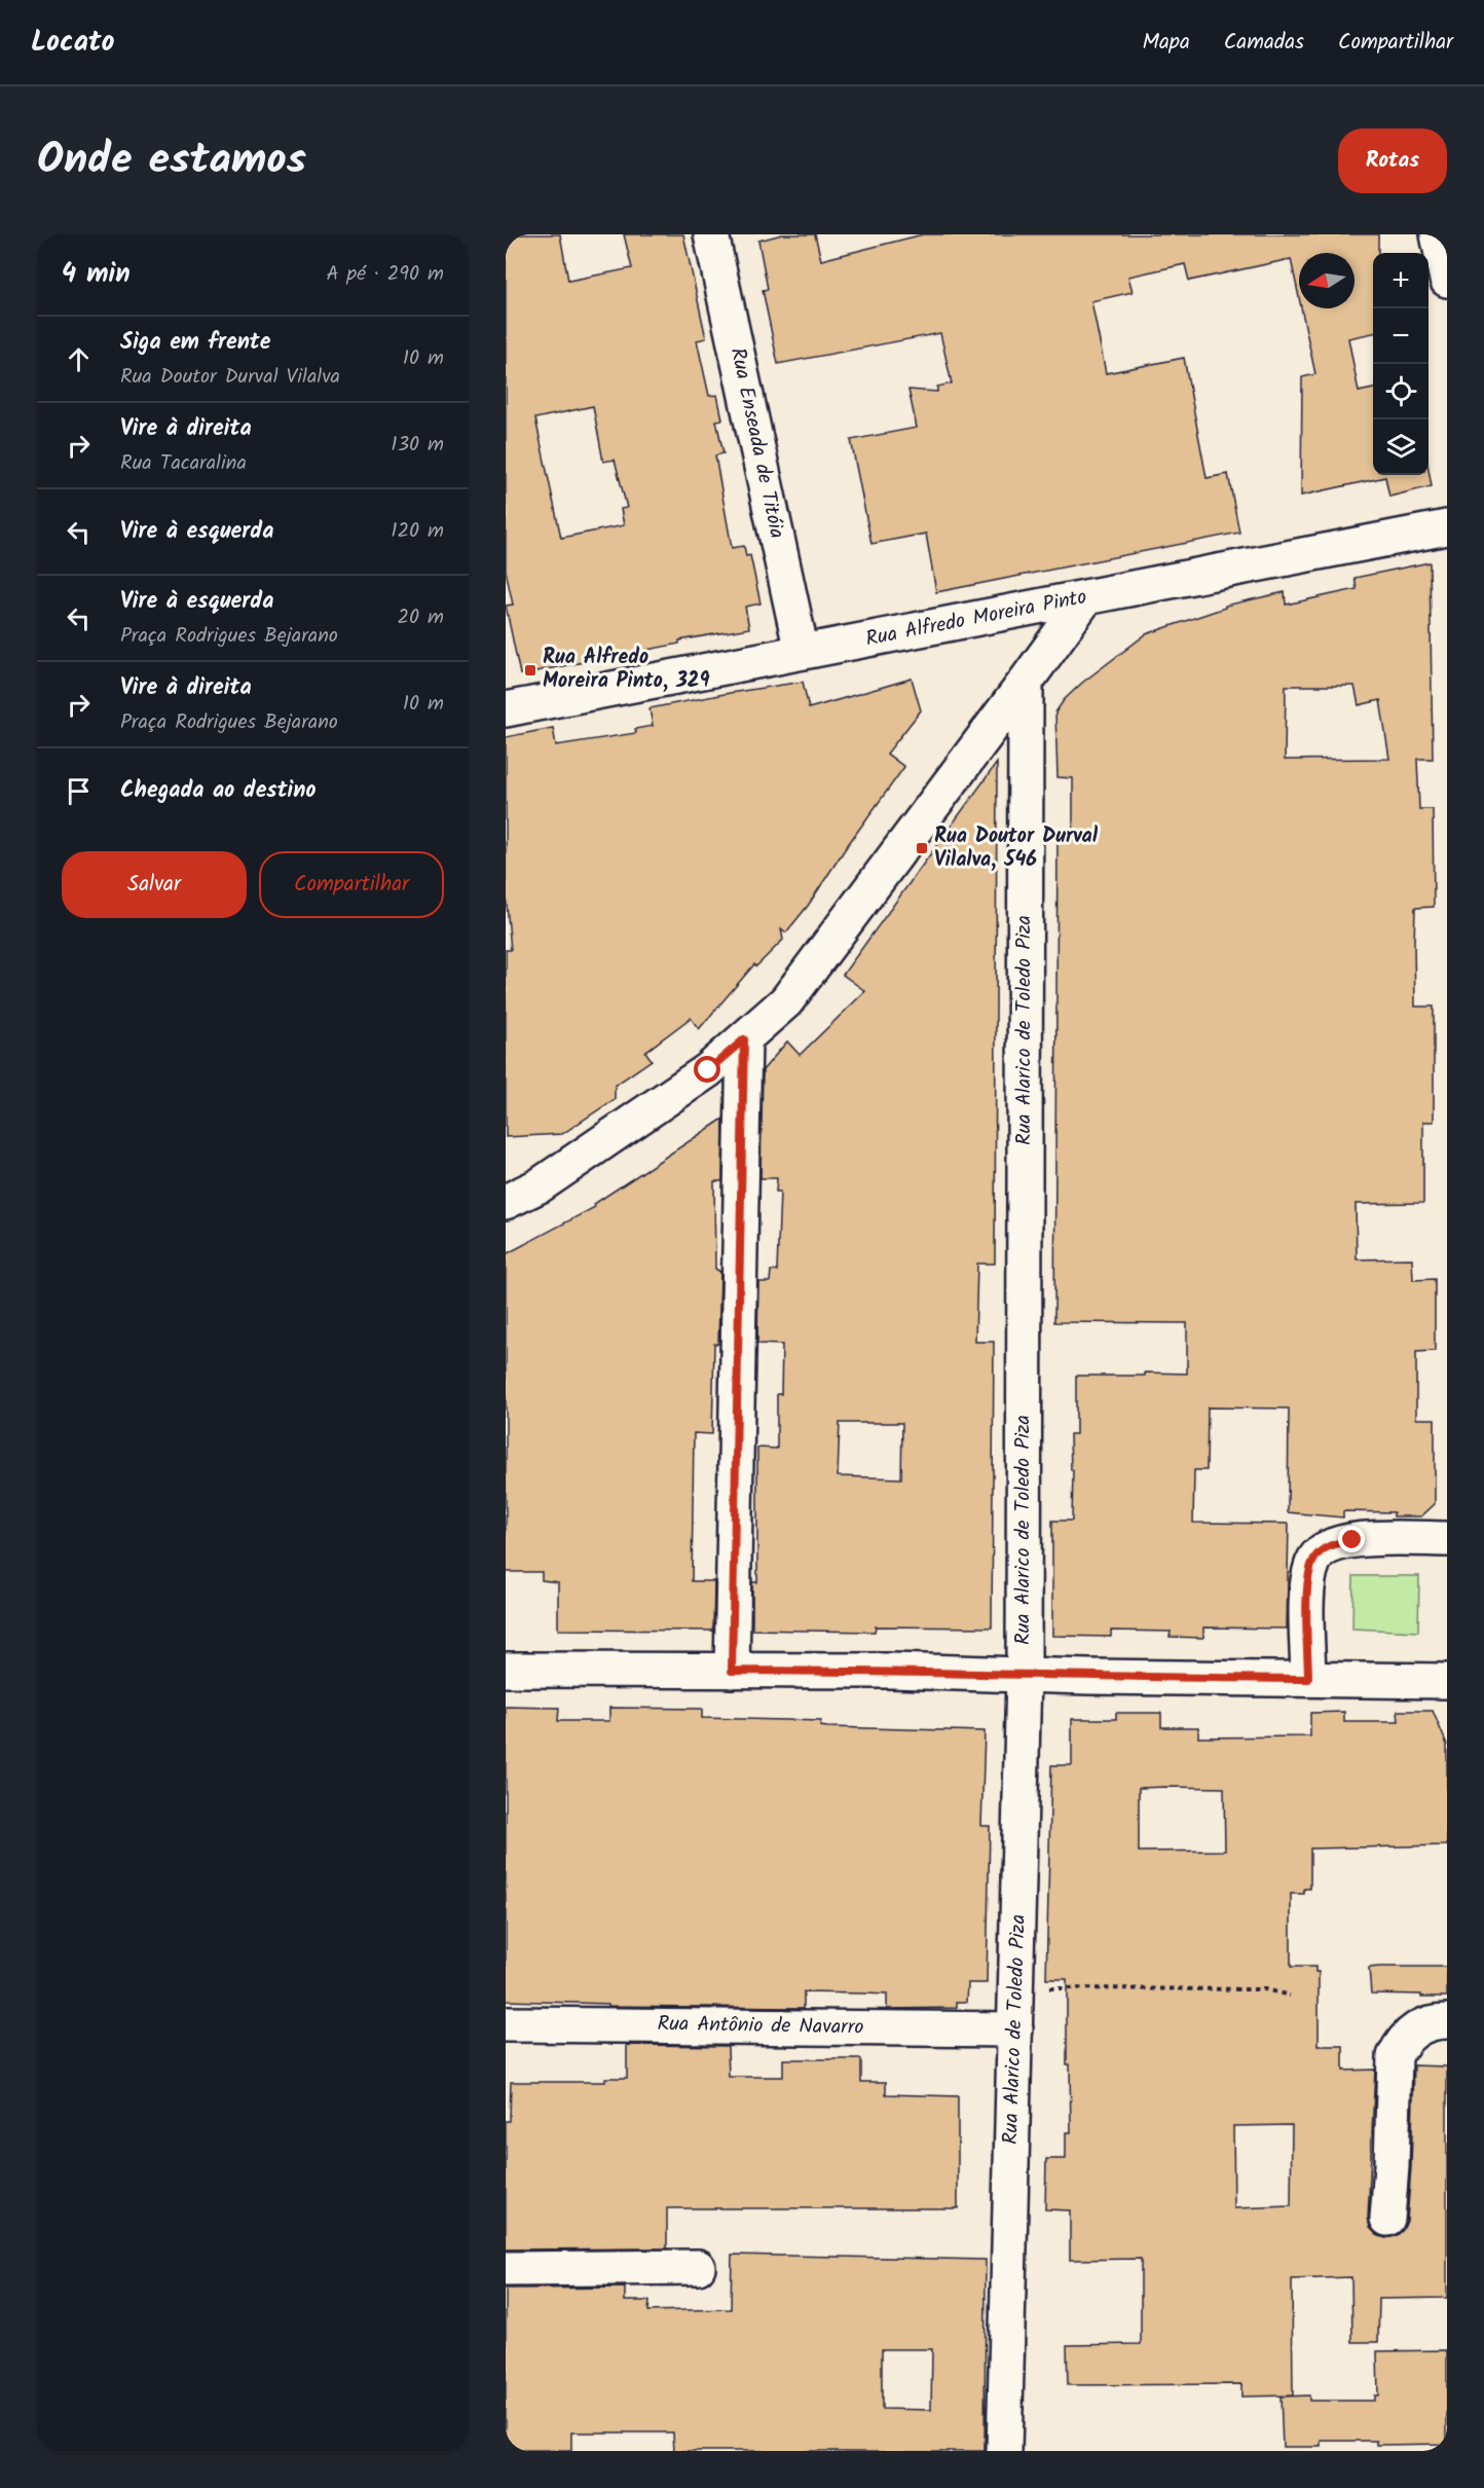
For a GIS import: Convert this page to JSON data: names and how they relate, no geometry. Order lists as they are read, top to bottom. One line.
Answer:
{"streets":{"street":["Rua Enseada de Titóia","Rua Alfredo Moreira Pinto","Rua Alarico de Toledo Piza","Rua Antônio de Navarro"]},"crossings":[["Rua Enseada de Titóia","Rua Alfredo Moreira Pinto"],["Rua Alarico de Toledo Piza","Rua Antônio de Navarro"]],"places":{"transit":["Rua Alfredo Moreira Pinto, 329","Rua Doutor Durval Vilalva, 546"]},"north":"left","page":{"header":"Locato","nav":["Mapa","Camadas","Compartilhar"],"title":"Onde estamos","buttons":["Rotas",["Salvar","Compartilhar"]],"heading":["4 min","A pé · 290 m"],"map_buttons":["+","−"],"list":[["Siga em frente","Rua Doutor Durval Vilalva","10 m"],["Vire à direita","Rua Tacaralina","130 m"],["Vire à esquerda","120 m"],["Vire à esquerda","Praça Rodrigues Bejarano","20 m"],["Vire à direita","Praça Rodrigues Bejarano","10 m"],"Chegada ao destino"]}}
